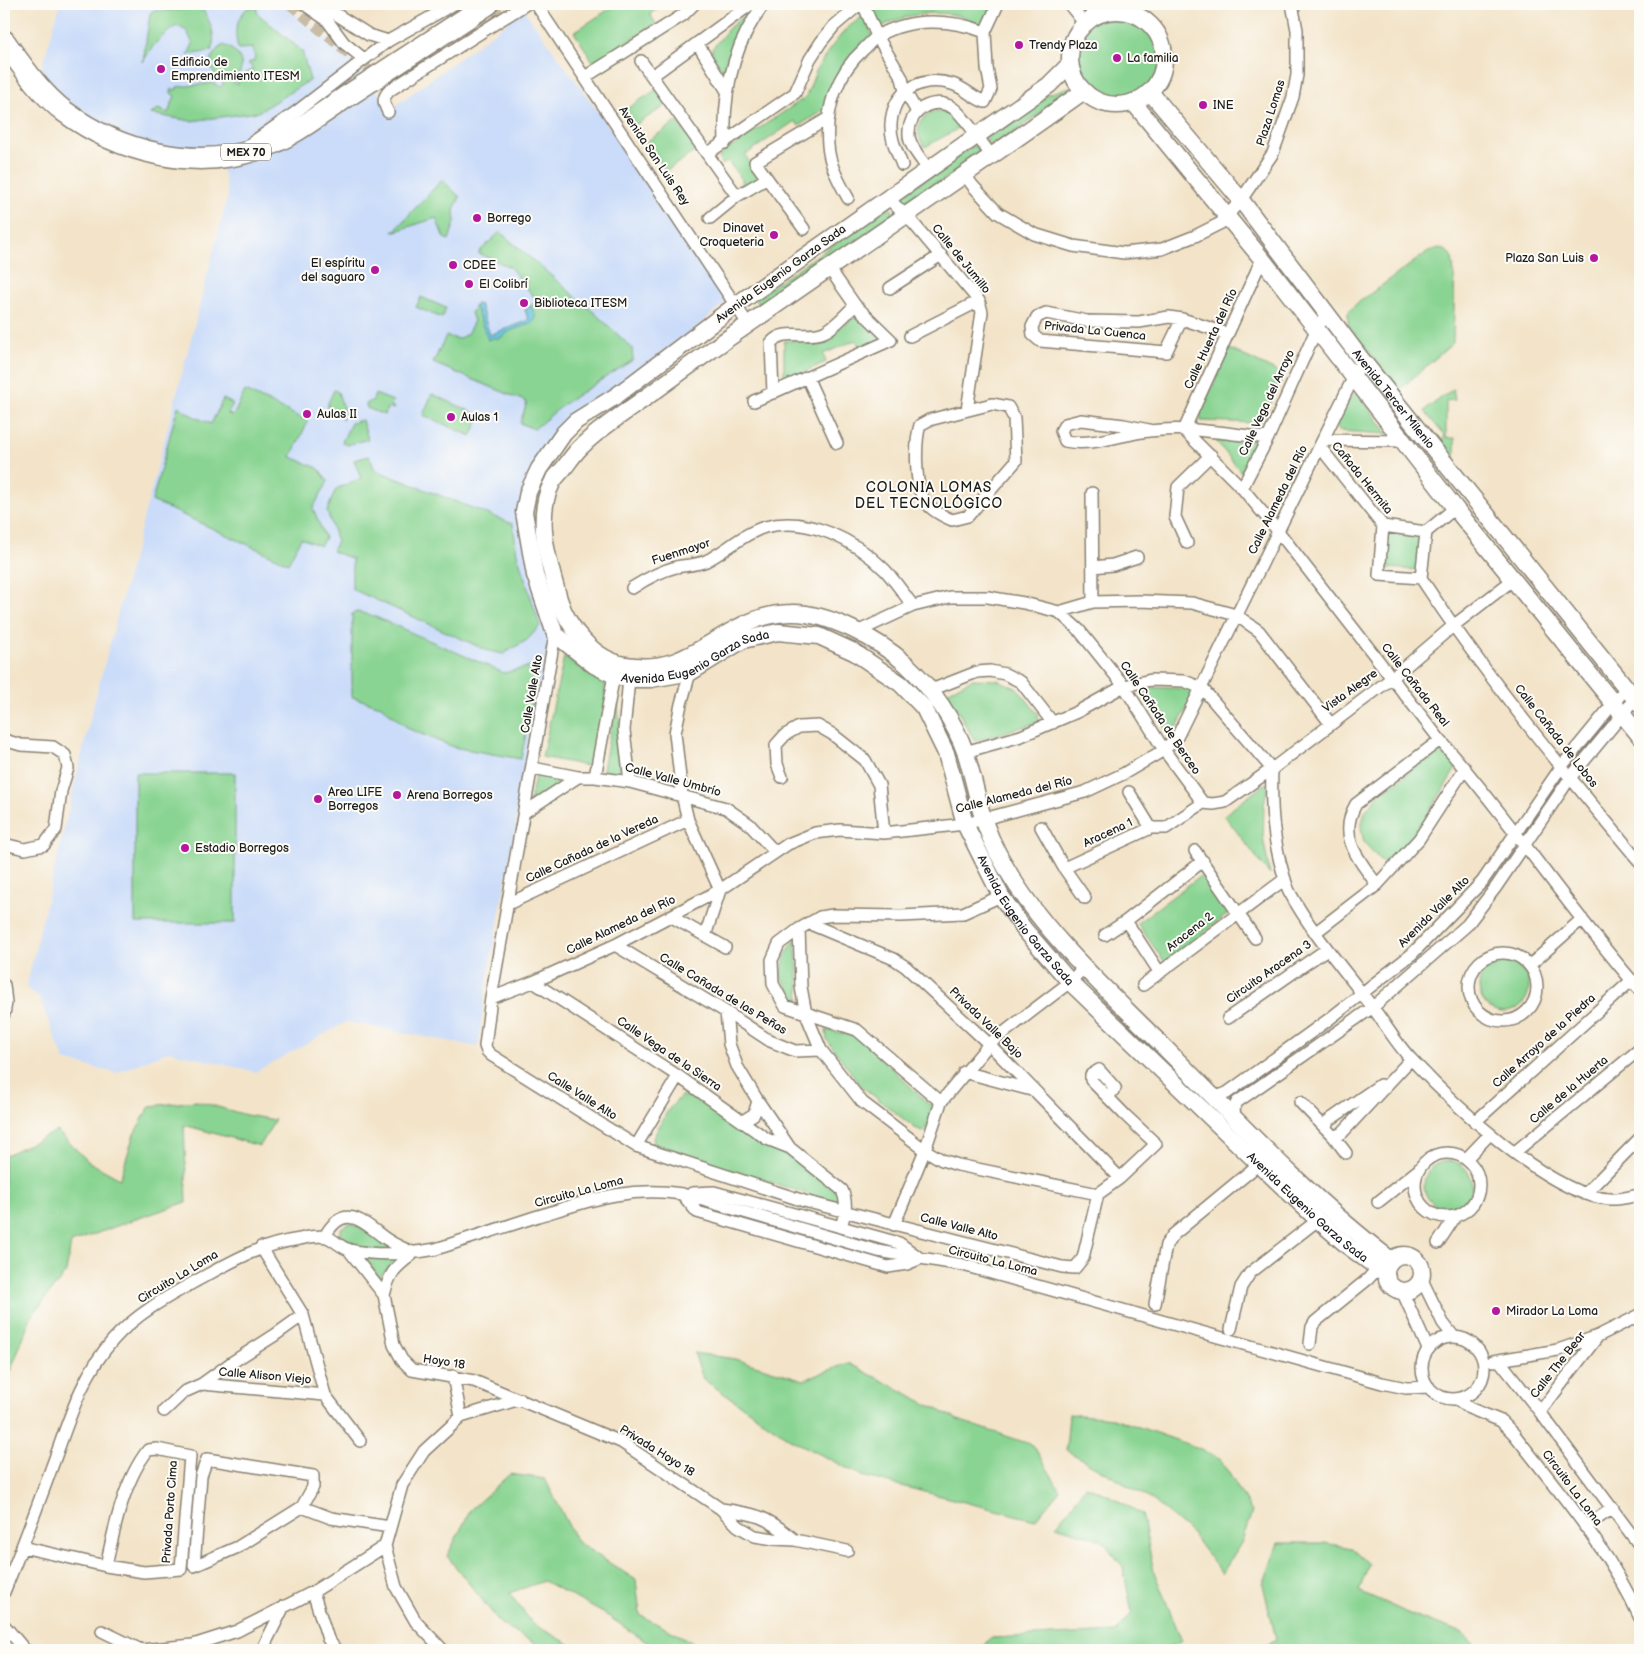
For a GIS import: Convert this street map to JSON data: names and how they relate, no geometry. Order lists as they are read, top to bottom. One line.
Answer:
{"streets":{"highway":["MEX 70"],"street":["Plaza Lomas","Avenida San Luis Rey","Calle de Jumillo","Avenida Eugenio Garza Sada","Privada La Cuenca","Calle Huerta del Río","Avenida Tercer Milenio","Calle Vega del Arroyo","Cañada Hermita","Calle Alameda del Río","Fuenmayor","Calle Cañada Real","Vista Alegre","Calle Valle Alto","Calle Cañada de Berceo","Calle Cañada de Lobos","Calle Valle Umbrío","Aracena 1","Calle Cañada de la Vereda","Avenida Valle Alto","Aracena 2","Circuito Aracena 3","Calle Cañada de las Peñas","Privada Valle Bajo","Calle Arroyo de la Piedra","Calle Vega de la Sierra","Calle de la Huerta","Circuito La Loma","Hoyo 18","Calle The Bear","Calle Alison Viejo","Privada Hoyo 18","Privada Porto Cima"]},"crossings":[["Plaza Lomas","Avenida Eugenio Garza Sada"],["Plaza Lomas","Avenida Tercer Milenio"],["Avenida San Luis Rey","Avenida Eugenio Garza Sada"],["Calle de Jumillo","Avenida Eugenio Garza Sada"],["Avenida Eugenio Garza Sada","Avenida Tercer Milenio"],["Avenida Eugenio Garza Sada","Calle Alameda del Río"],["Avenida Eugenio Garza Sada","Calle Valle Alto"],["Avenida Eugenio Garza Sada","Calle Cañada de Berceo"],["Avenida Eugenio Garza Sada","Avenida Valle Alto"],["Privada La Cuenca","Calle Huerta del Río"],["Calle Huerta del Río","Avenida Tercer Milenio"],["Calle Huerta del Río","Calle Cañada Real"],["Avenida Tercer Milenio","Calle Vega del Arroyo"],["Avenida Tercer Milenio","Calle Alameda del Río"],["Avenida Tercer Milenio","Vista Alegre"],["Avenida Tercer Milenio","Avenida Valle Alto"],["Calle Vega del Arroyo","Calle Cañada Real"],["Cañada Hermita","Calle Alameda del Río"],["Calle Alameda del Río","Calle Cañada Real"],["Calle Alameda del Río","Calle Valle Alto"],["Calle Alameda del Río","Calle Cañada de Berceo"],["Calle Alameda del Río","Calle Valle Umbrío"],["Calle Alameda del Río","Calle Cañada de las Peñas"],["Calle Alameda del Río","Calle Vega de la Sierra"],["Fuenmayor","Calle Cañada de Berceo"],["Calle Cañada Real","Vista Alegre"],["Calle Cañada Real","Avenida Valle Alto"],["Calle Cañada Real","Calle Arroyo de la Piedra"],["Vista Alegre","Calle Cañada de Lobos"],["Calle Valle Alto","Calle Valle Umbrío"],["Calle Valle Alto","Calle Cañada de la Vereda"],["Calle Cañada de Lobos","Avenida Valle Alto"],["Circuito La Loma","Hoyo 18"],["Circuito La Loma","Calle The Bear"],["Circuito La Loma","Calle Alison Viejo"],["Circuito La Loma","Privada Porto Cima"],["Hoyo 18","Privada Hoyo 18"]],"districts":["COLONIA LOMAS DEL TECNOLÓGICO"],"places":["Trendy Plaza","La familia","Edificio de Emprendimiento ITESM","INE","Borrego","Dinavet Croqueteria","Plaza San Luis","CDEE","El espíritu del saguaro","El Colibrí","Biblioteca ITESM","Aulas II","Aulas 1","Arena Borregos","Area LIFE Borregos","Estadio Borregos","Mirador La Loma"]}
